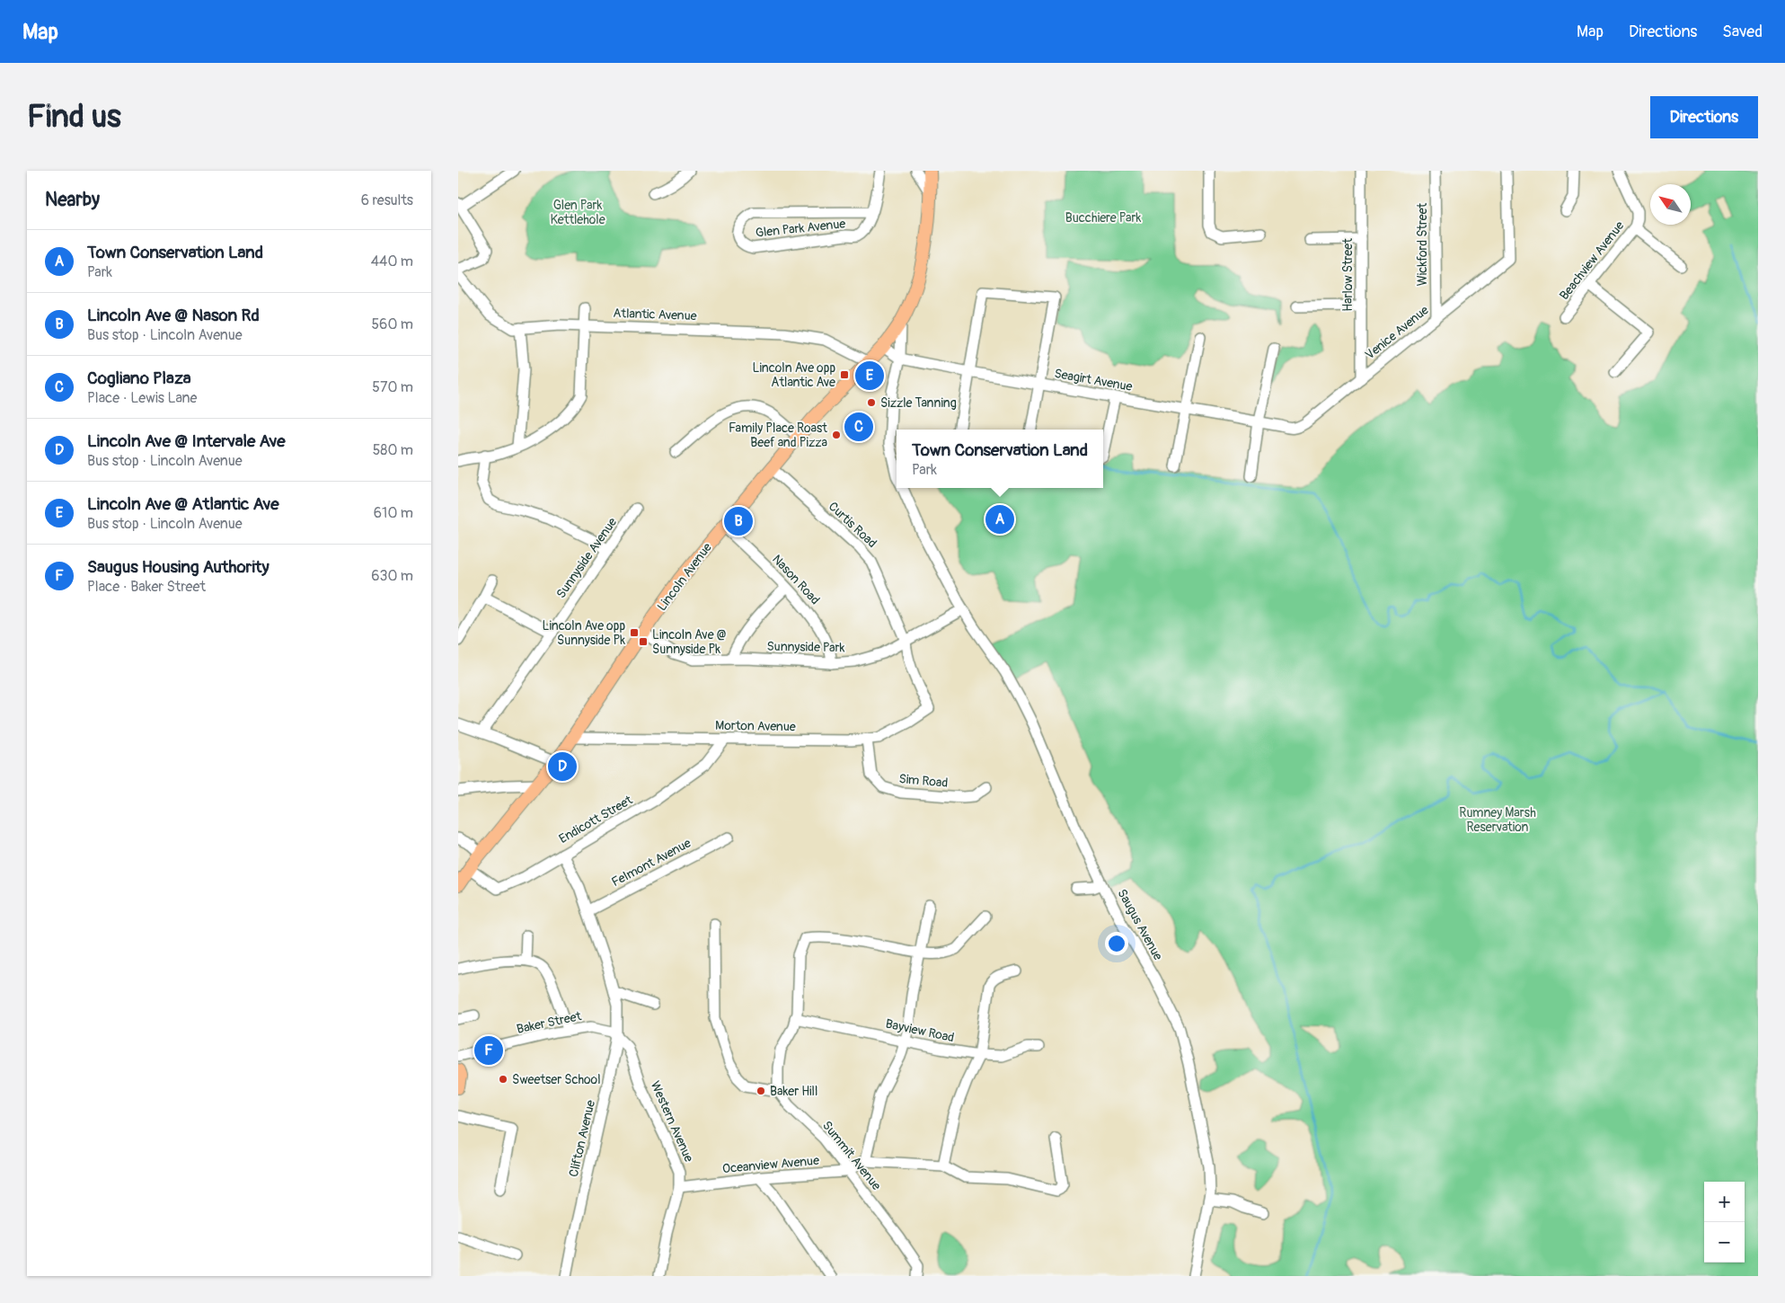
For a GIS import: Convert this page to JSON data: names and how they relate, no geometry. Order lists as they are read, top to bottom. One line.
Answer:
{"streets":{"main road":["Lincoln Avenue"],"street":["Glen Park Avenue","Wickford Street","Beachview Avenue","Harlow Street","Atlantic Avenue","Venice Avenue","Seagirt Avenue","Curtis Road","Sunnyside Avenue","Nason Road","Sunnyside Park","Morton Avenue","Sim Road","Endicott Street","Felmont Avenue","Saugus Avenue","Baker Street","Bayview Road","Western Avenue","Clifton Avenue","Summit Avenue","Oceanview Avenue"]},"crossings":[["Wickford Street","Venice Avenue"],["Harlow Street","Venice Avenue"],["Atlantic Avenue","Lincoln Avenue"],["Venice Avenue","Seagirt Avenue"],["Seagirt Avenue","Lincoln Avenue"],["Seagirt Avenue","Saugus Avenue"],["Curtis Road","Lincoln Avenue"],["Curtis Road","Sunnyside Park"],["Curtis Road","Morton Avenue"],["Lincoln Avenue","Nason Road"],["Lincoln Avenue","Sunnyside Park"],["Lincoln Avenue","Morton Avenue"],["Lincoln Avenue","Endicott Street"],["Lincoln Avenue","Saugus Avenue"],["Nason Road","Sunnyside Park"],["Sunnyside Park","Saugus Avenue"],["Morton Avenue","Sim Road"],["Morton Avenue","Endicott Street"],["Endicott Street","Clifton Avenue"],["Felmont Avenue","Clifton Avenue"],["Baker Street","Western Avenue"],["Baker Street","Clifton Avenue"],["Western Avenue","Clifton Avenue"],["Western Avenue","Oceanview Avenue"],["Summit Avenue","Oceanview Avenue"]],"parks":["Glen Park Kettlehole","Bucchiere Park","Rumney Marsh Reservation"],"places":{"transit":["Lincoln Ave opp Atlantic Ave","Lincoln Ave opp Sunnyside Pk","Lincoln Ave @ Sunnyside Pk"],"other":["Sizzle Tanning","Family Place Roast Beef and Pizza","Sweetser School","Baker Hill"]},"north":"top left","page":{"header":"Map","nav":["Map","Directions","Saved"],"buttons":"Directions","title":"Find us","heading":["Nearby","6 results"],"list":[{"mark":"A","name":"Town Conservation Land","note":"Park","value":"440 m"},{"mark":"B","name":"Lincoln Ave @ Nason Rd","note":"Bus stop · Lincoln Avenue","value":"560 m"},{"mark":"C","name":"Cogliano Plaza","note":"Place · Lewis Lane","value":"570 m"},{"mark":"D","name":"Lincoln Ave @ Intervale Ave","note":"Bus stop · Lincoln Avenue","value":"580 m"},{"mark":"E","name":"Lincoln Ave @ Atlantic Ave","note":"Bus stop · Lincoln Avenue","value":"610 m"},{"mark":"F","name":"Saugus Housing Authority","note":"Place · Baker Street","value":"630 m"}],"pins":["E","C","A","B","D","F"],"popup":["Town Conservation Land","Park"],"map_buttons":["+","−"]}}
